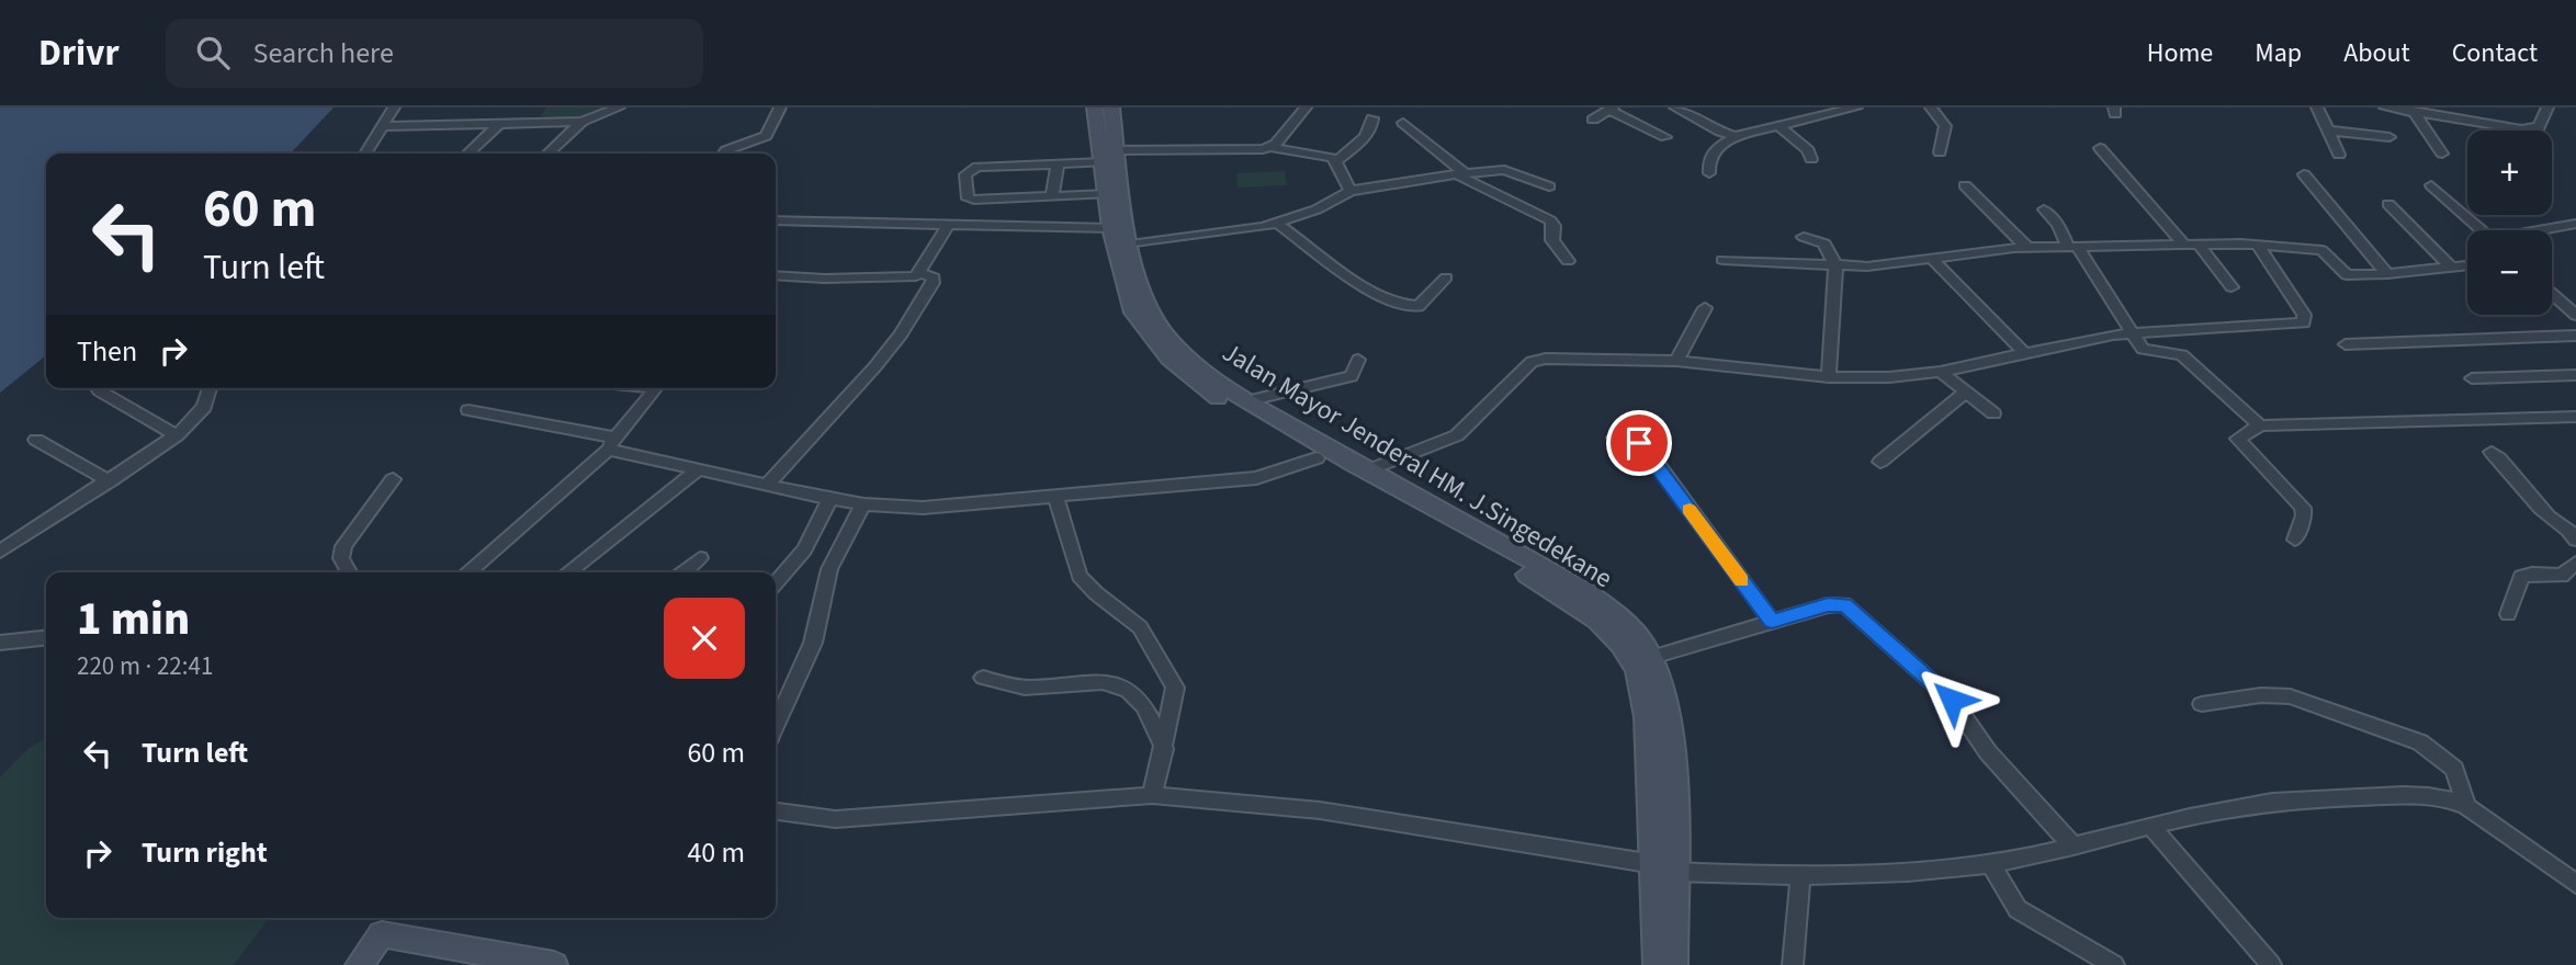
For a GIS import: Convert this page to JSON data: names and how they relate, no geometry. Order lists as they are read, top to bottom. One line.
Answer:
{"streets":{"main road":["Jalan Mayor Jenderal HM. J.Singedekane"]},"page":{"header":"Drivr","search":"Search here","nav":["Home","Map","About","Contact"],"map_buttons":["+","−"],"turn":["60 m","Turn left"],"then":"Then","heading":["1 min","220 m · 22:41"],"list":[{"name":"Turn left","value":"60 m"},{"name":"Turn right","value":"40 m"}]}}
